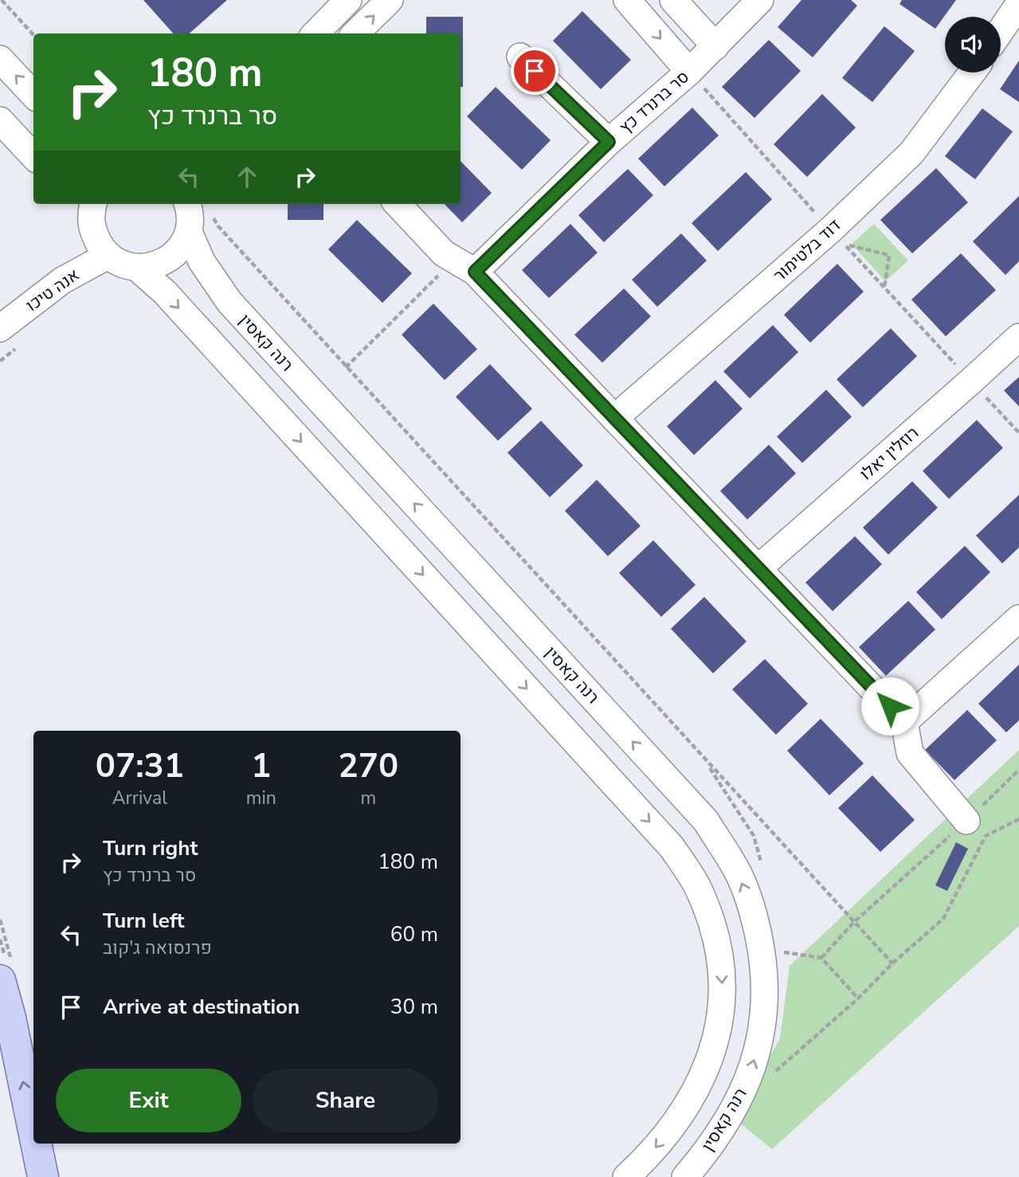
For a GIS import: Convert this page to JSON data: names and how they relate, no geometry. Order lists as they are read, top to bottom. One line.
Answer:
{"streets":{"street":["סר ברנרד כץ","דוד בלטימור","אנה טיכו","רנה קאסין","רוזלין יאלו"]},"page":{"turn":["180 m","סר ברנרד כץ"],"eta":["07:31","Arrival","1","min","270","m"],"list":[{"name":"Turn right","note":"סר ברנרד כץ","value":"180 m"},{"name":"Turn left","note":"פרנסואה ג'קוב","value":"60 m"},{"name":"Arrive at destination","value":"30 m"}],"buttons":["Exit","Share"]}}
